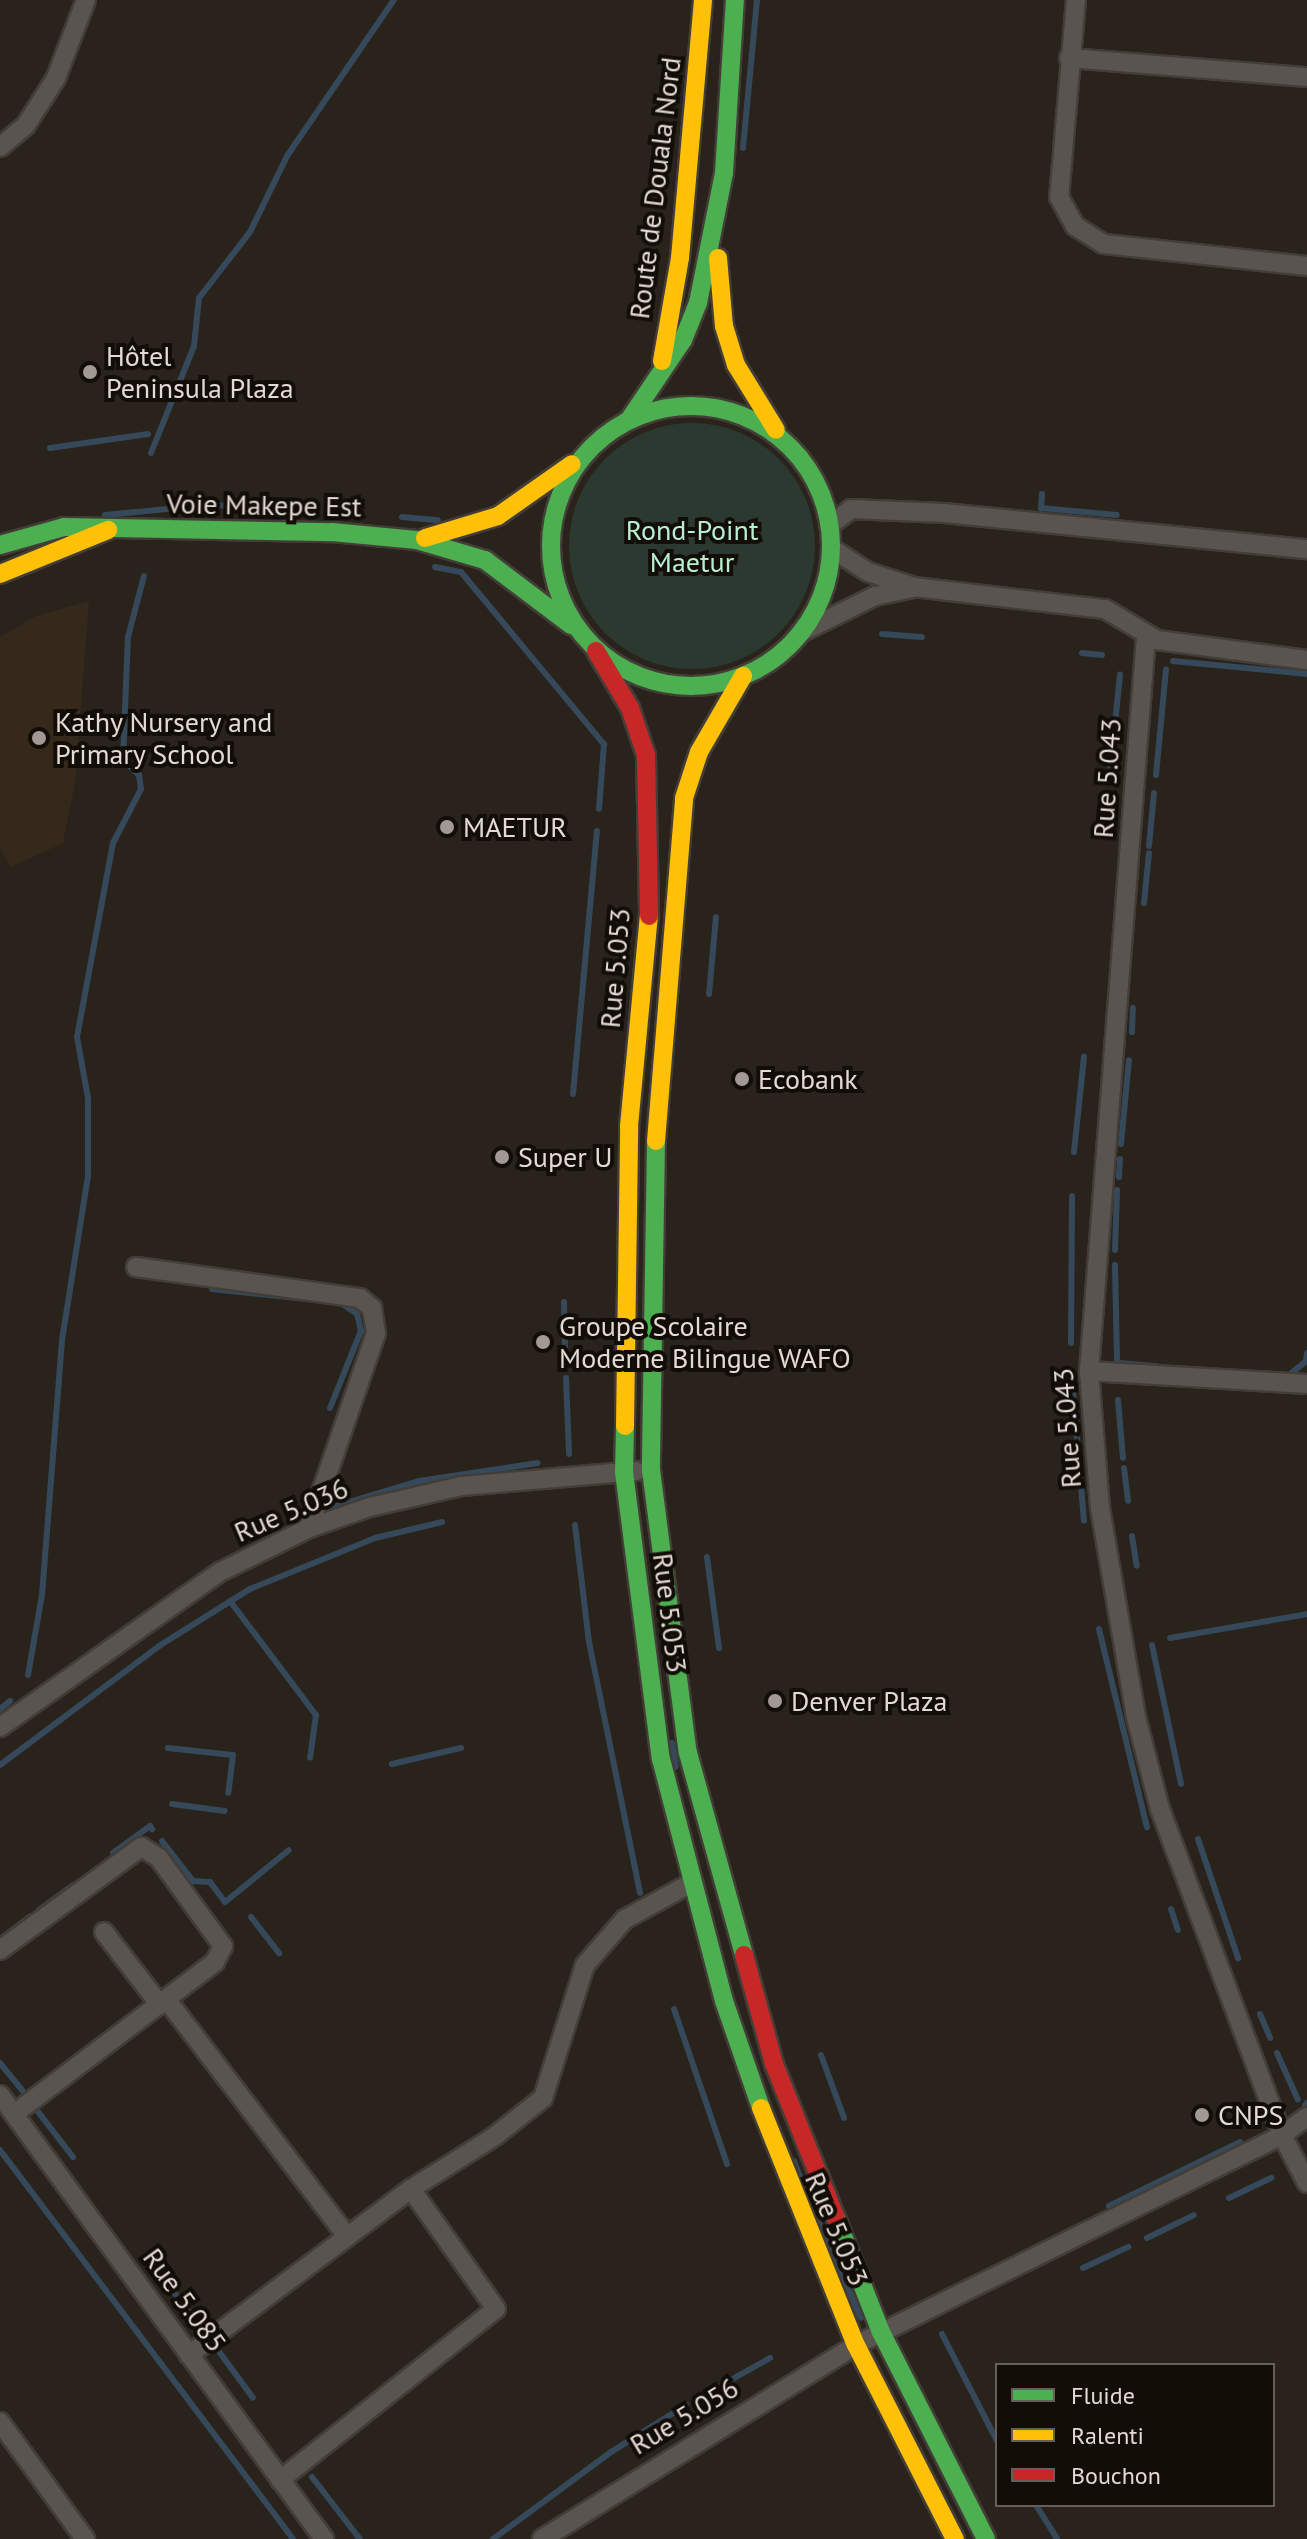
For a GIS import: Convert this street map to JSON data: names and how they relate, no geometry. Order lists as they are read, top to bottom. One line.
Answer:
{"streets":{"main road":["Route de Douala Nord","Voie Makepe Est","Rue 5.053"],"street":["Rue 5.043","Rue 5.036","Rue 5.085","Rue 5.056"]},"crossings":[["Rue 5.043","Rue 5.056"],["Rue 5.053","Rue 5.036"],["Rue 5.053","Rue 5.056"]],"parks":["Rond-Point Maetur"],"places":["Hôtel Peninsula Plaza","Kathy Nursery and Primary School","MAETUR","Ecobank","Super U","Groupe Scolaire Moderne Bilingue WAFO","Denver Plaza","CNPS"],"legend":["Fluide","Ralenti","Bouchon"]}
